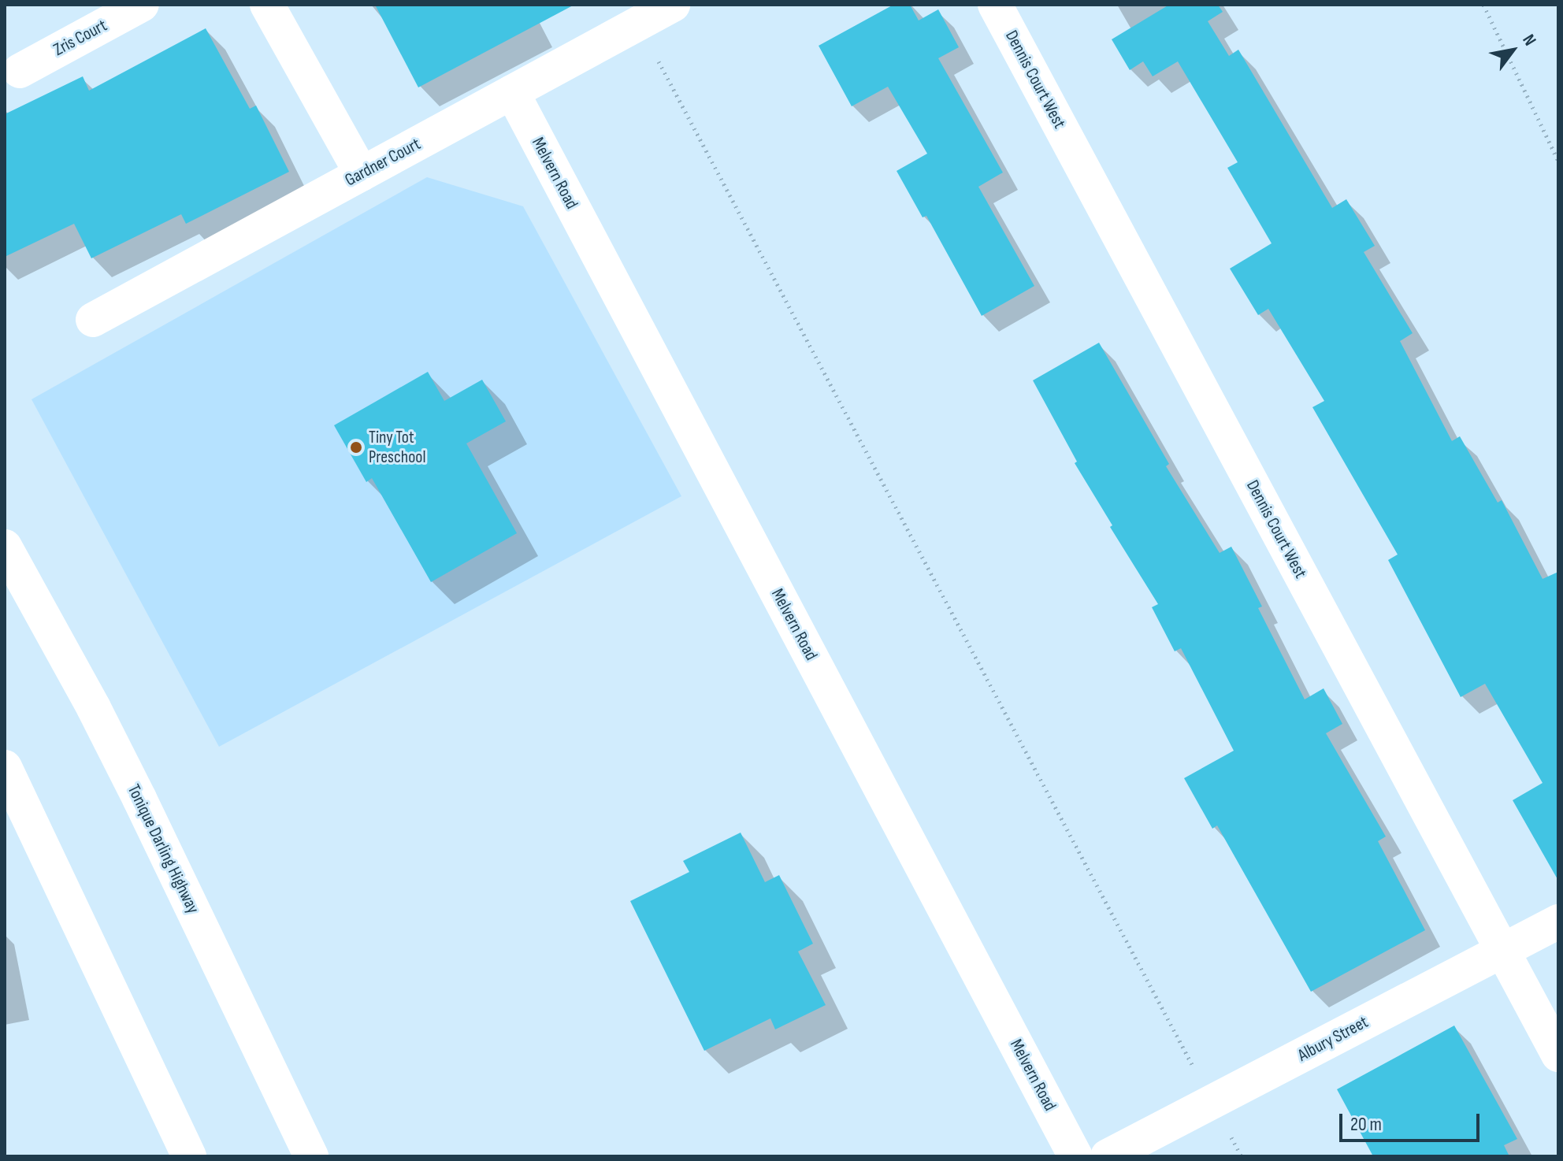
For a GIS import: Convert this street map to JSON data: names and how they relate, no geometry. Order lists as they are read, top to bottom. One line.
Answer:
{"streets":{"main road":["Zris Court","Dennis Court West","Gardner Court","Melvern Road","Tonique Darling Highway","Albury Street"]},"crossings":[["Dennis Court West","Albury Street"],["Gardner Court","Melvern Road"]],"places":["Tiny Tot Preschool"],"scale_bar":"20 m","north":"top right"}
